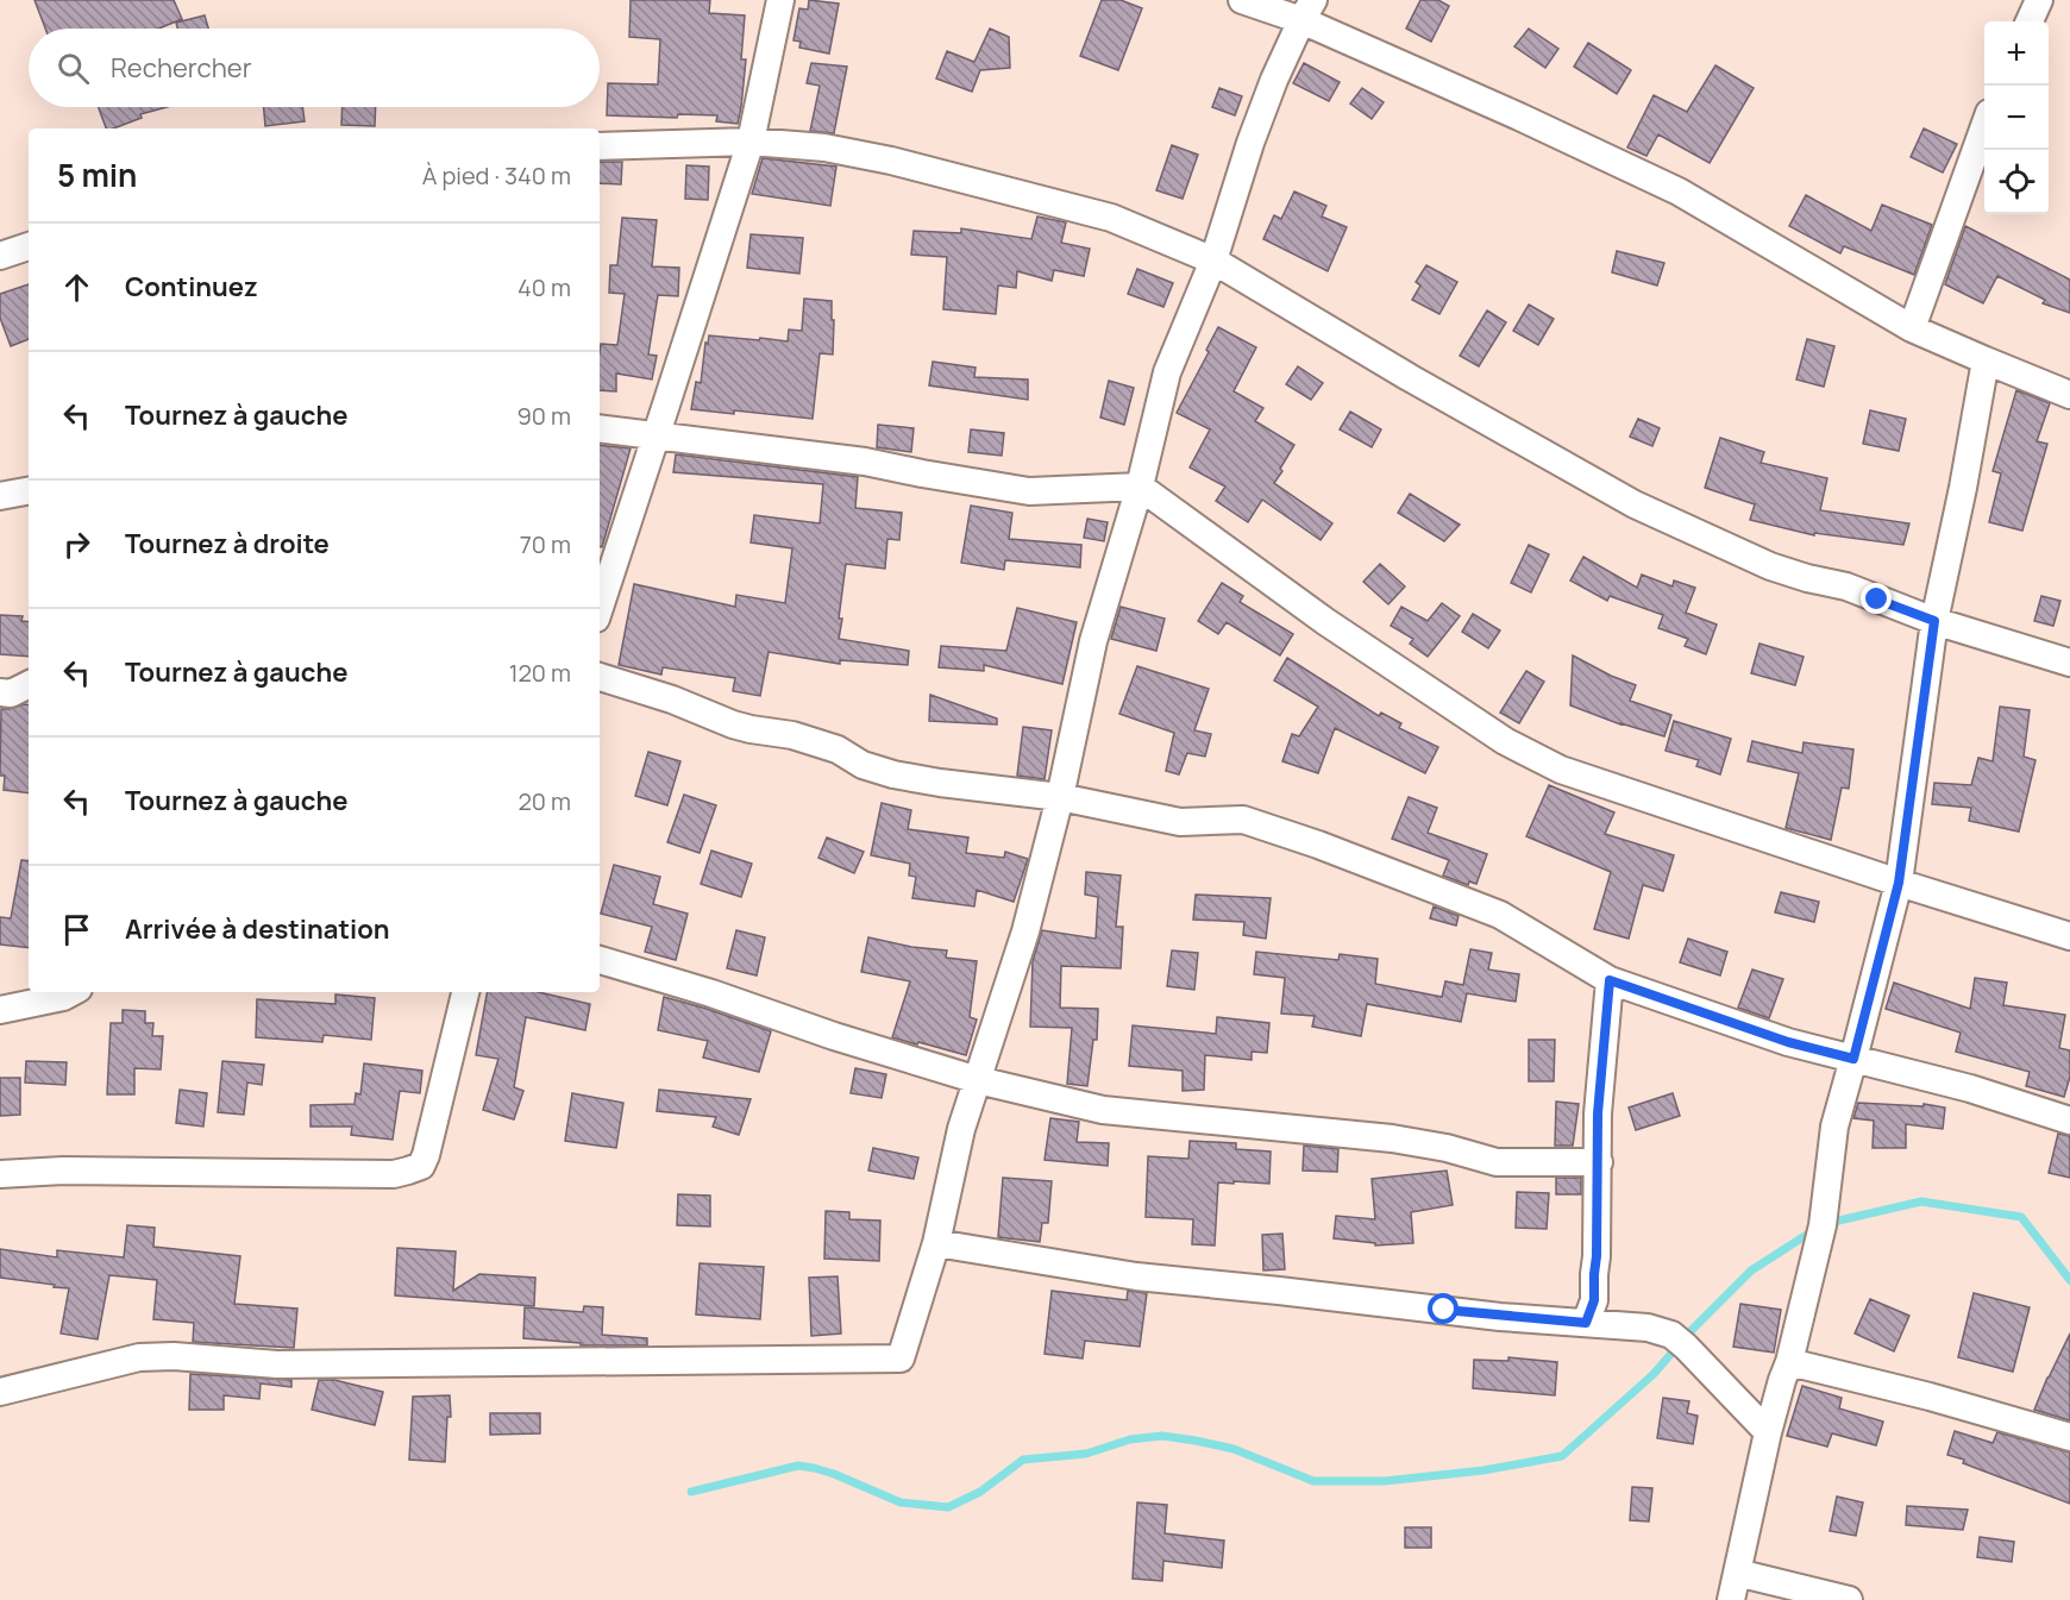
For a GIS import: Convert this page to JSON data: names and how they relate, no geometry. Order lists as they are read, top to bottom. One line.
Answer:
{"page":{"map_buttons":["+","−"],"search":"Rechercher","heading":["5 min","À pied · 340 m"],"list":[["Continuez","40 m"],["Tournez à gauche","90 m"],["Tournez à droite","70 m"],["Tournez à gauche","120 m"],["Tournez à gauche","20 m"],"Arrivée à destination"]}}
